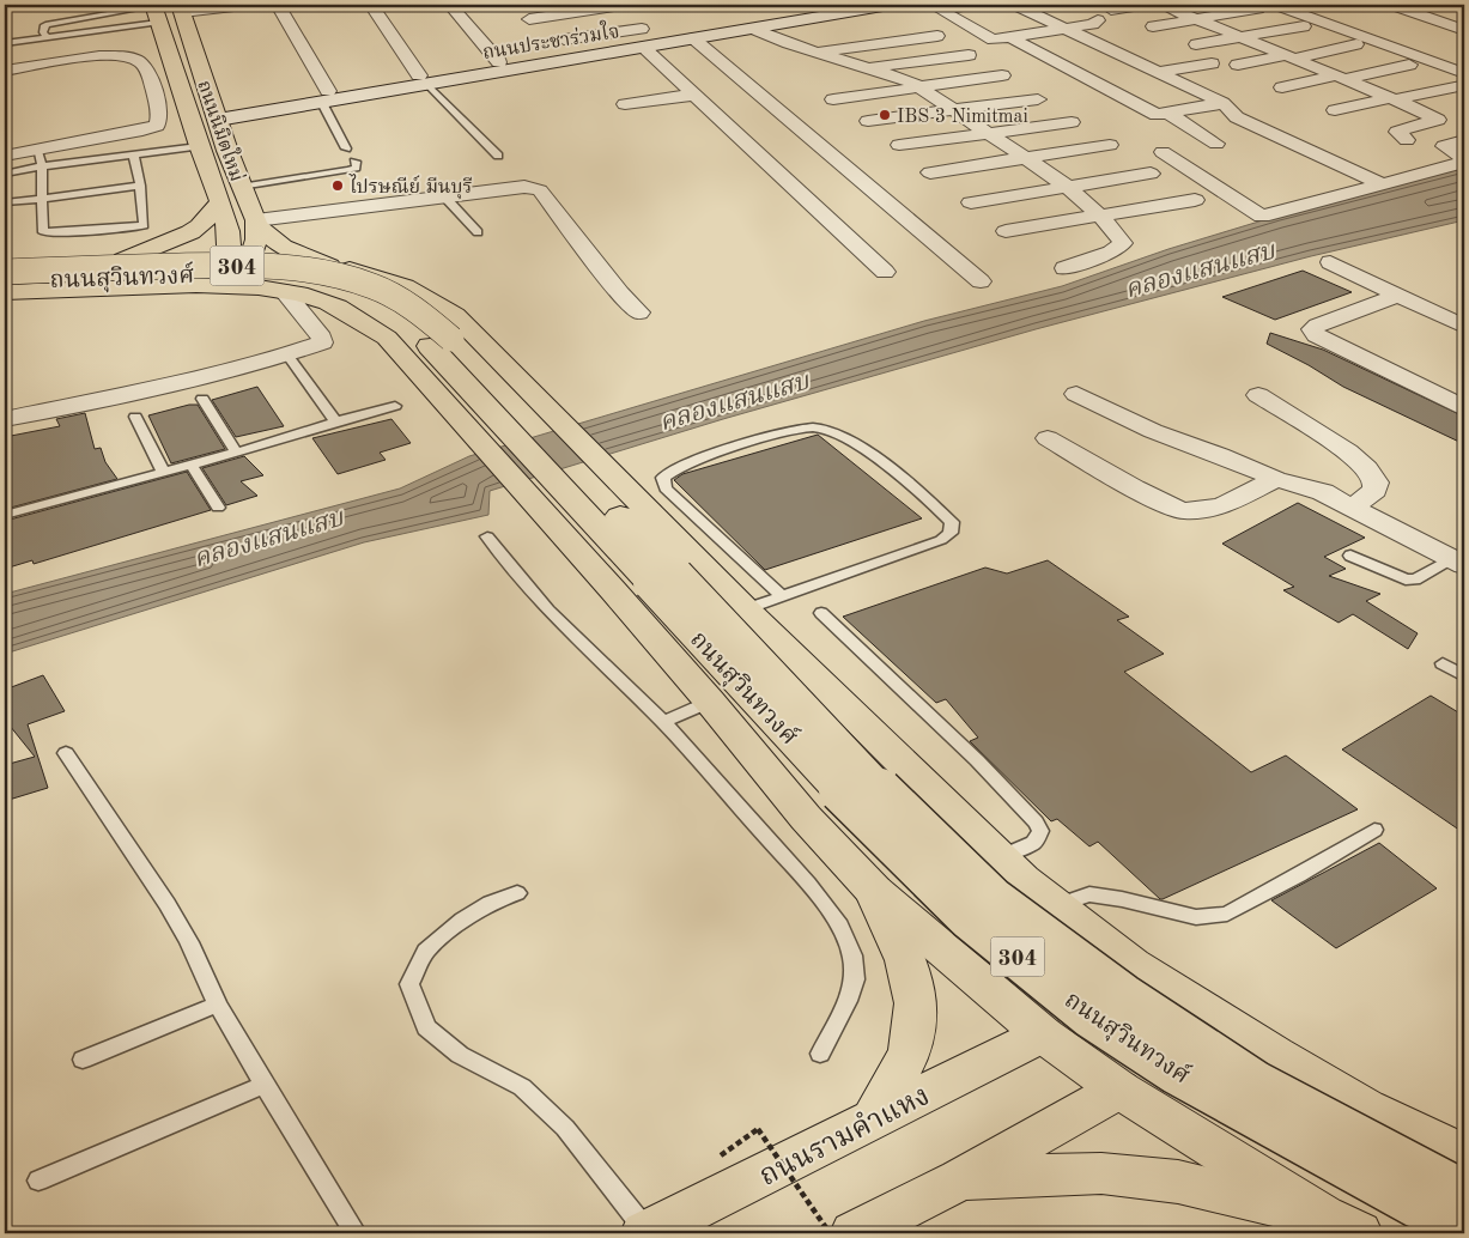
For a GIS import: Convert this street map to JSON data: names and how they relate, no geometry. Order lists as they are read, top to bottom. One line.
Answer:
{"streets":{"main road":["ถนนประชาร่วมใจ","ถนนนิมิตใหม่","304","ถนนสุวินทวงศ์","ถนนรามคำแหง"]},"crossings":[["ถนนประชาร่วมใจ","ถนนนิมิตใหม่"],["ถนนนิมิตใหม่","ถนนสุวินทวงศ์"],["ถนนสุวินทวงศ์","ถนนรามคำแหง"]],"water":["คลองแสนแสบ"],"places":["IBS 3 Nimitmai","ไปรษณีย์ มีนบุรี"]}
